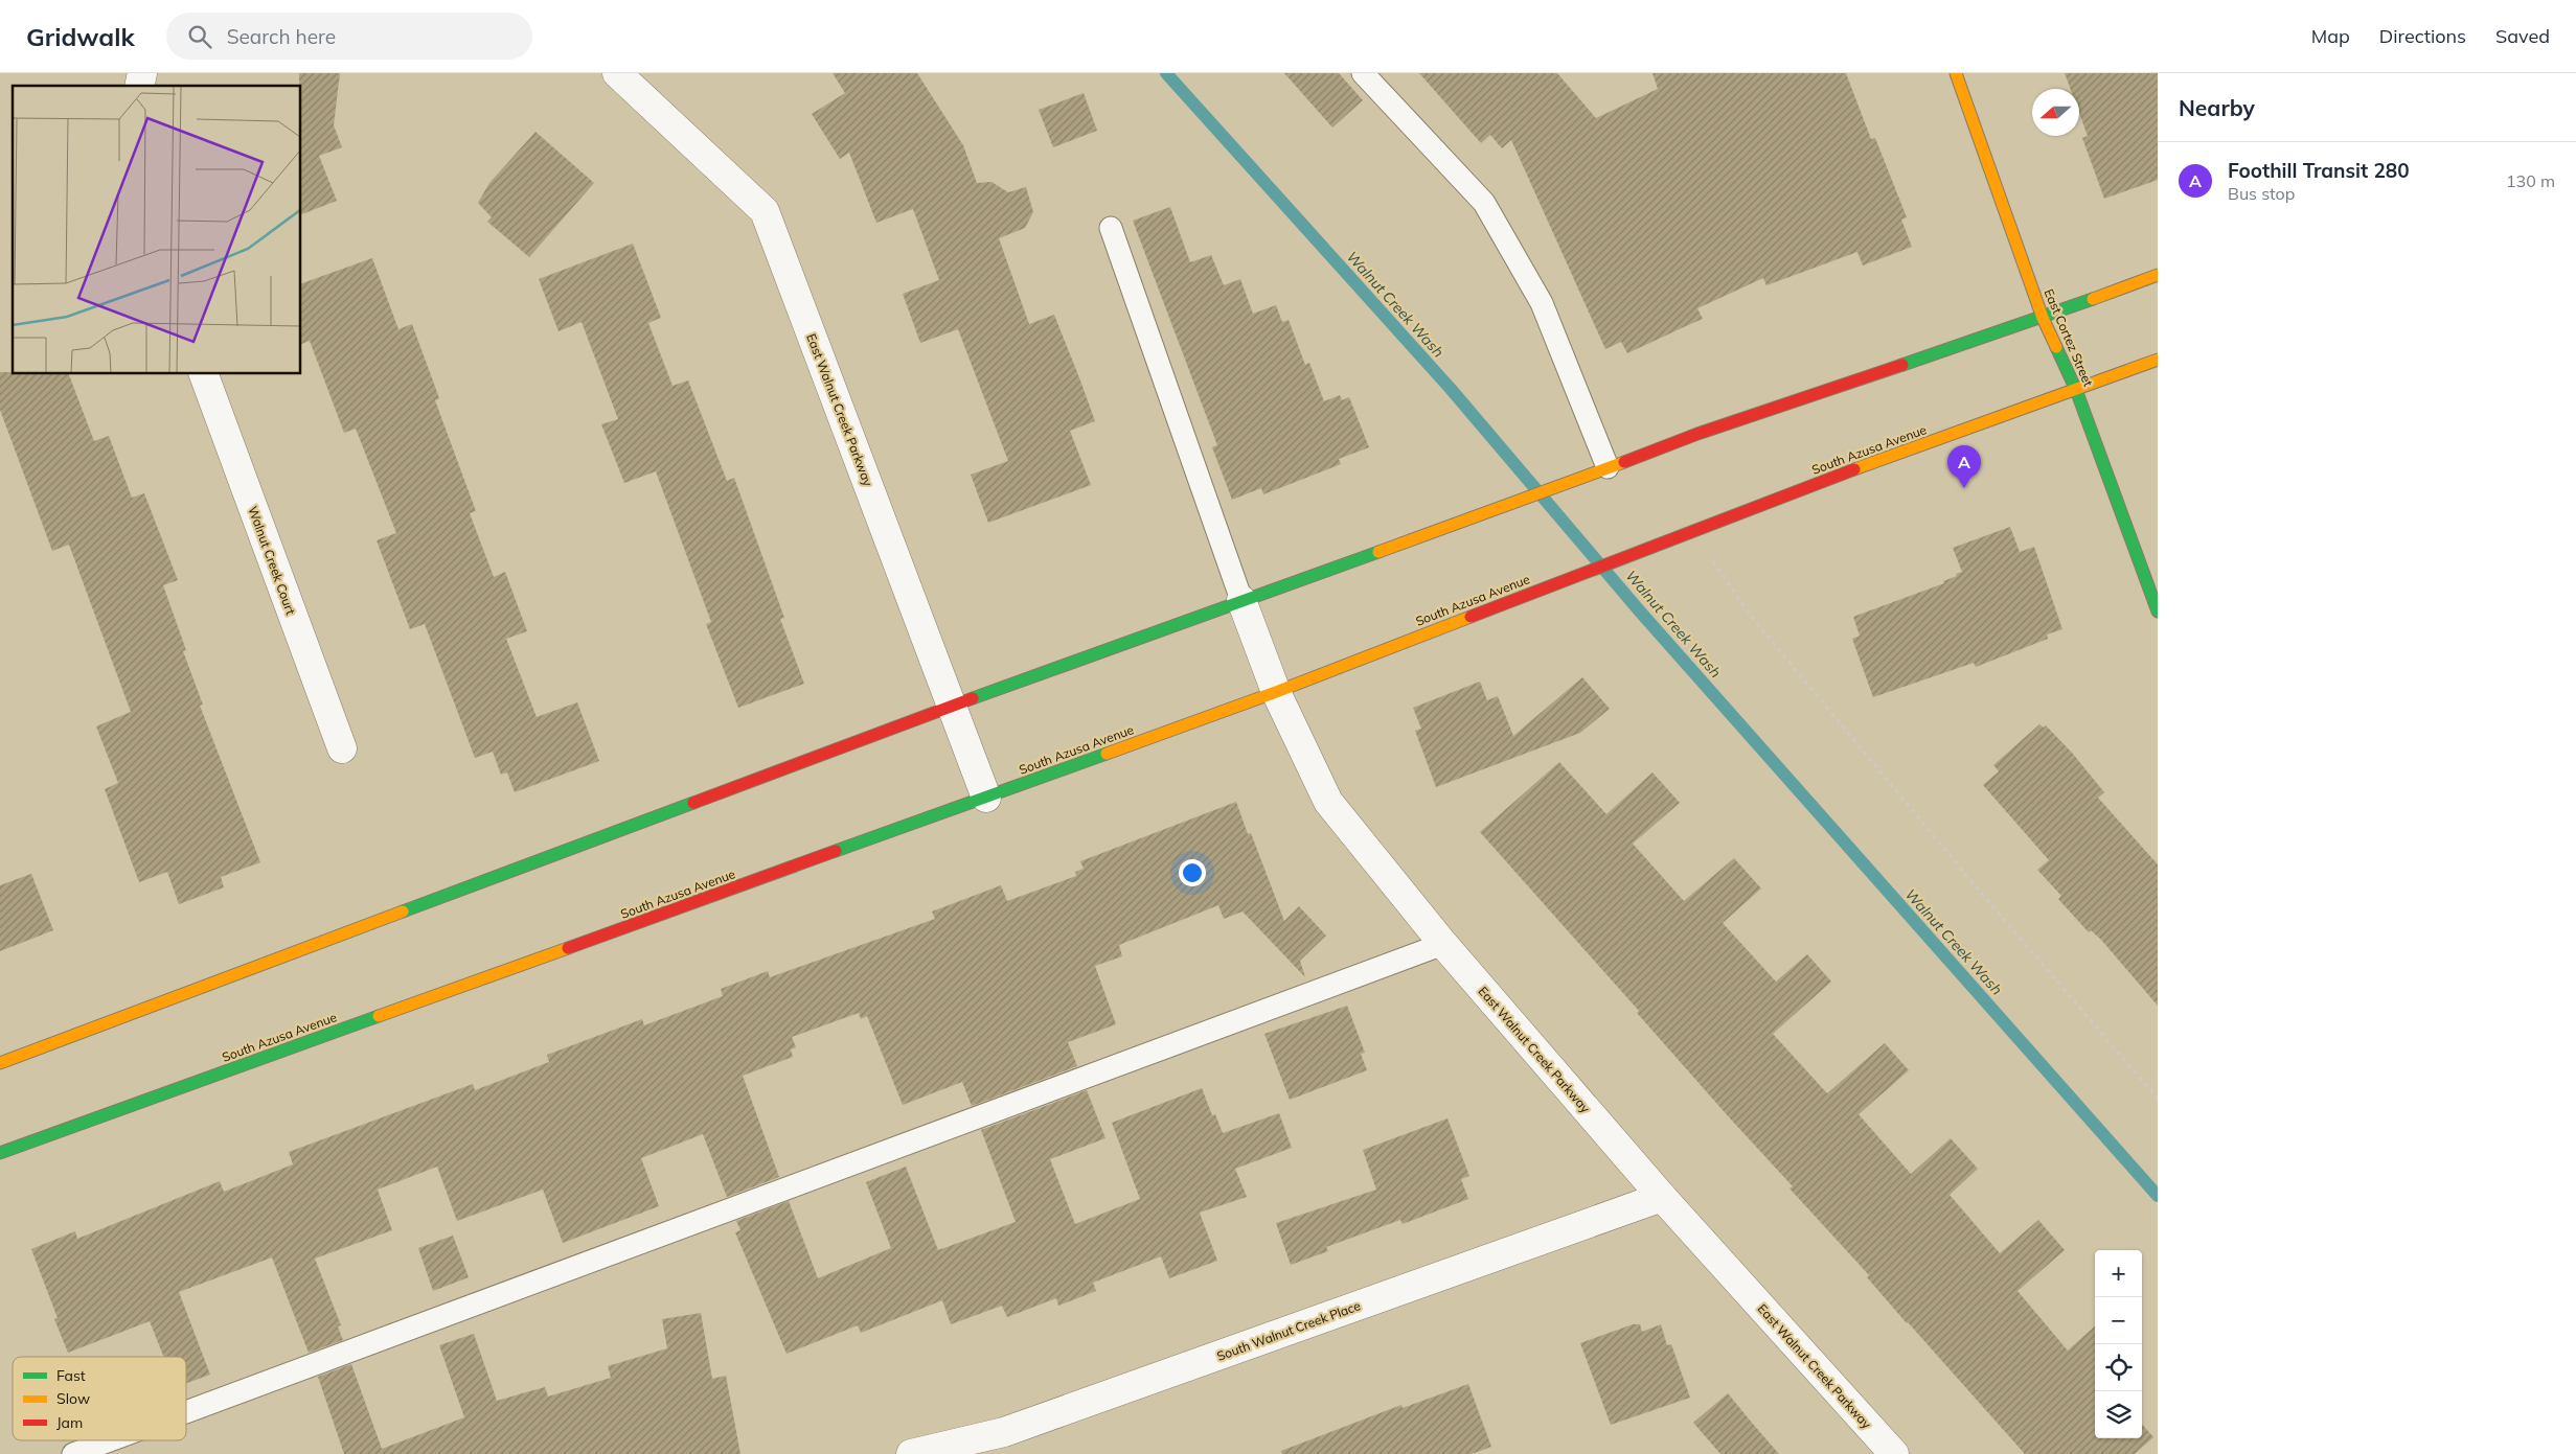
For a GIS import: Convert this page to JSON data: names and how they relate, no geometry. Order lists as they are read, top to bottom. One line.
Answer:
{"streets":{"main road":["East Cortez Street","South Azusa Avenue"],"street":["East Walnut Creek Parkway","Walnut Creek Court","South Walnut Creek Place"]},"crossings":[["East Cortez Street","South Azusa Avenue"],["East Walnut Creek Parkway","South Azusa Avenue"],["East Walnut Creek Parkway","South Walnut Creek Place"]],"water":["Walnut Creek Wash"],"legend":["Fast","Slow","Jam"],"north":"left","page":{"header":"Gridwalk","search":"Search here","nav":["Map","Directions","Saved"],"heading":"Nearby","list":[{"mark":"A","name":"Foothill Transit 280","note":"Bus stop","value":"130 m"}],"pins":"A","map_buttons":["+","−"]}}
